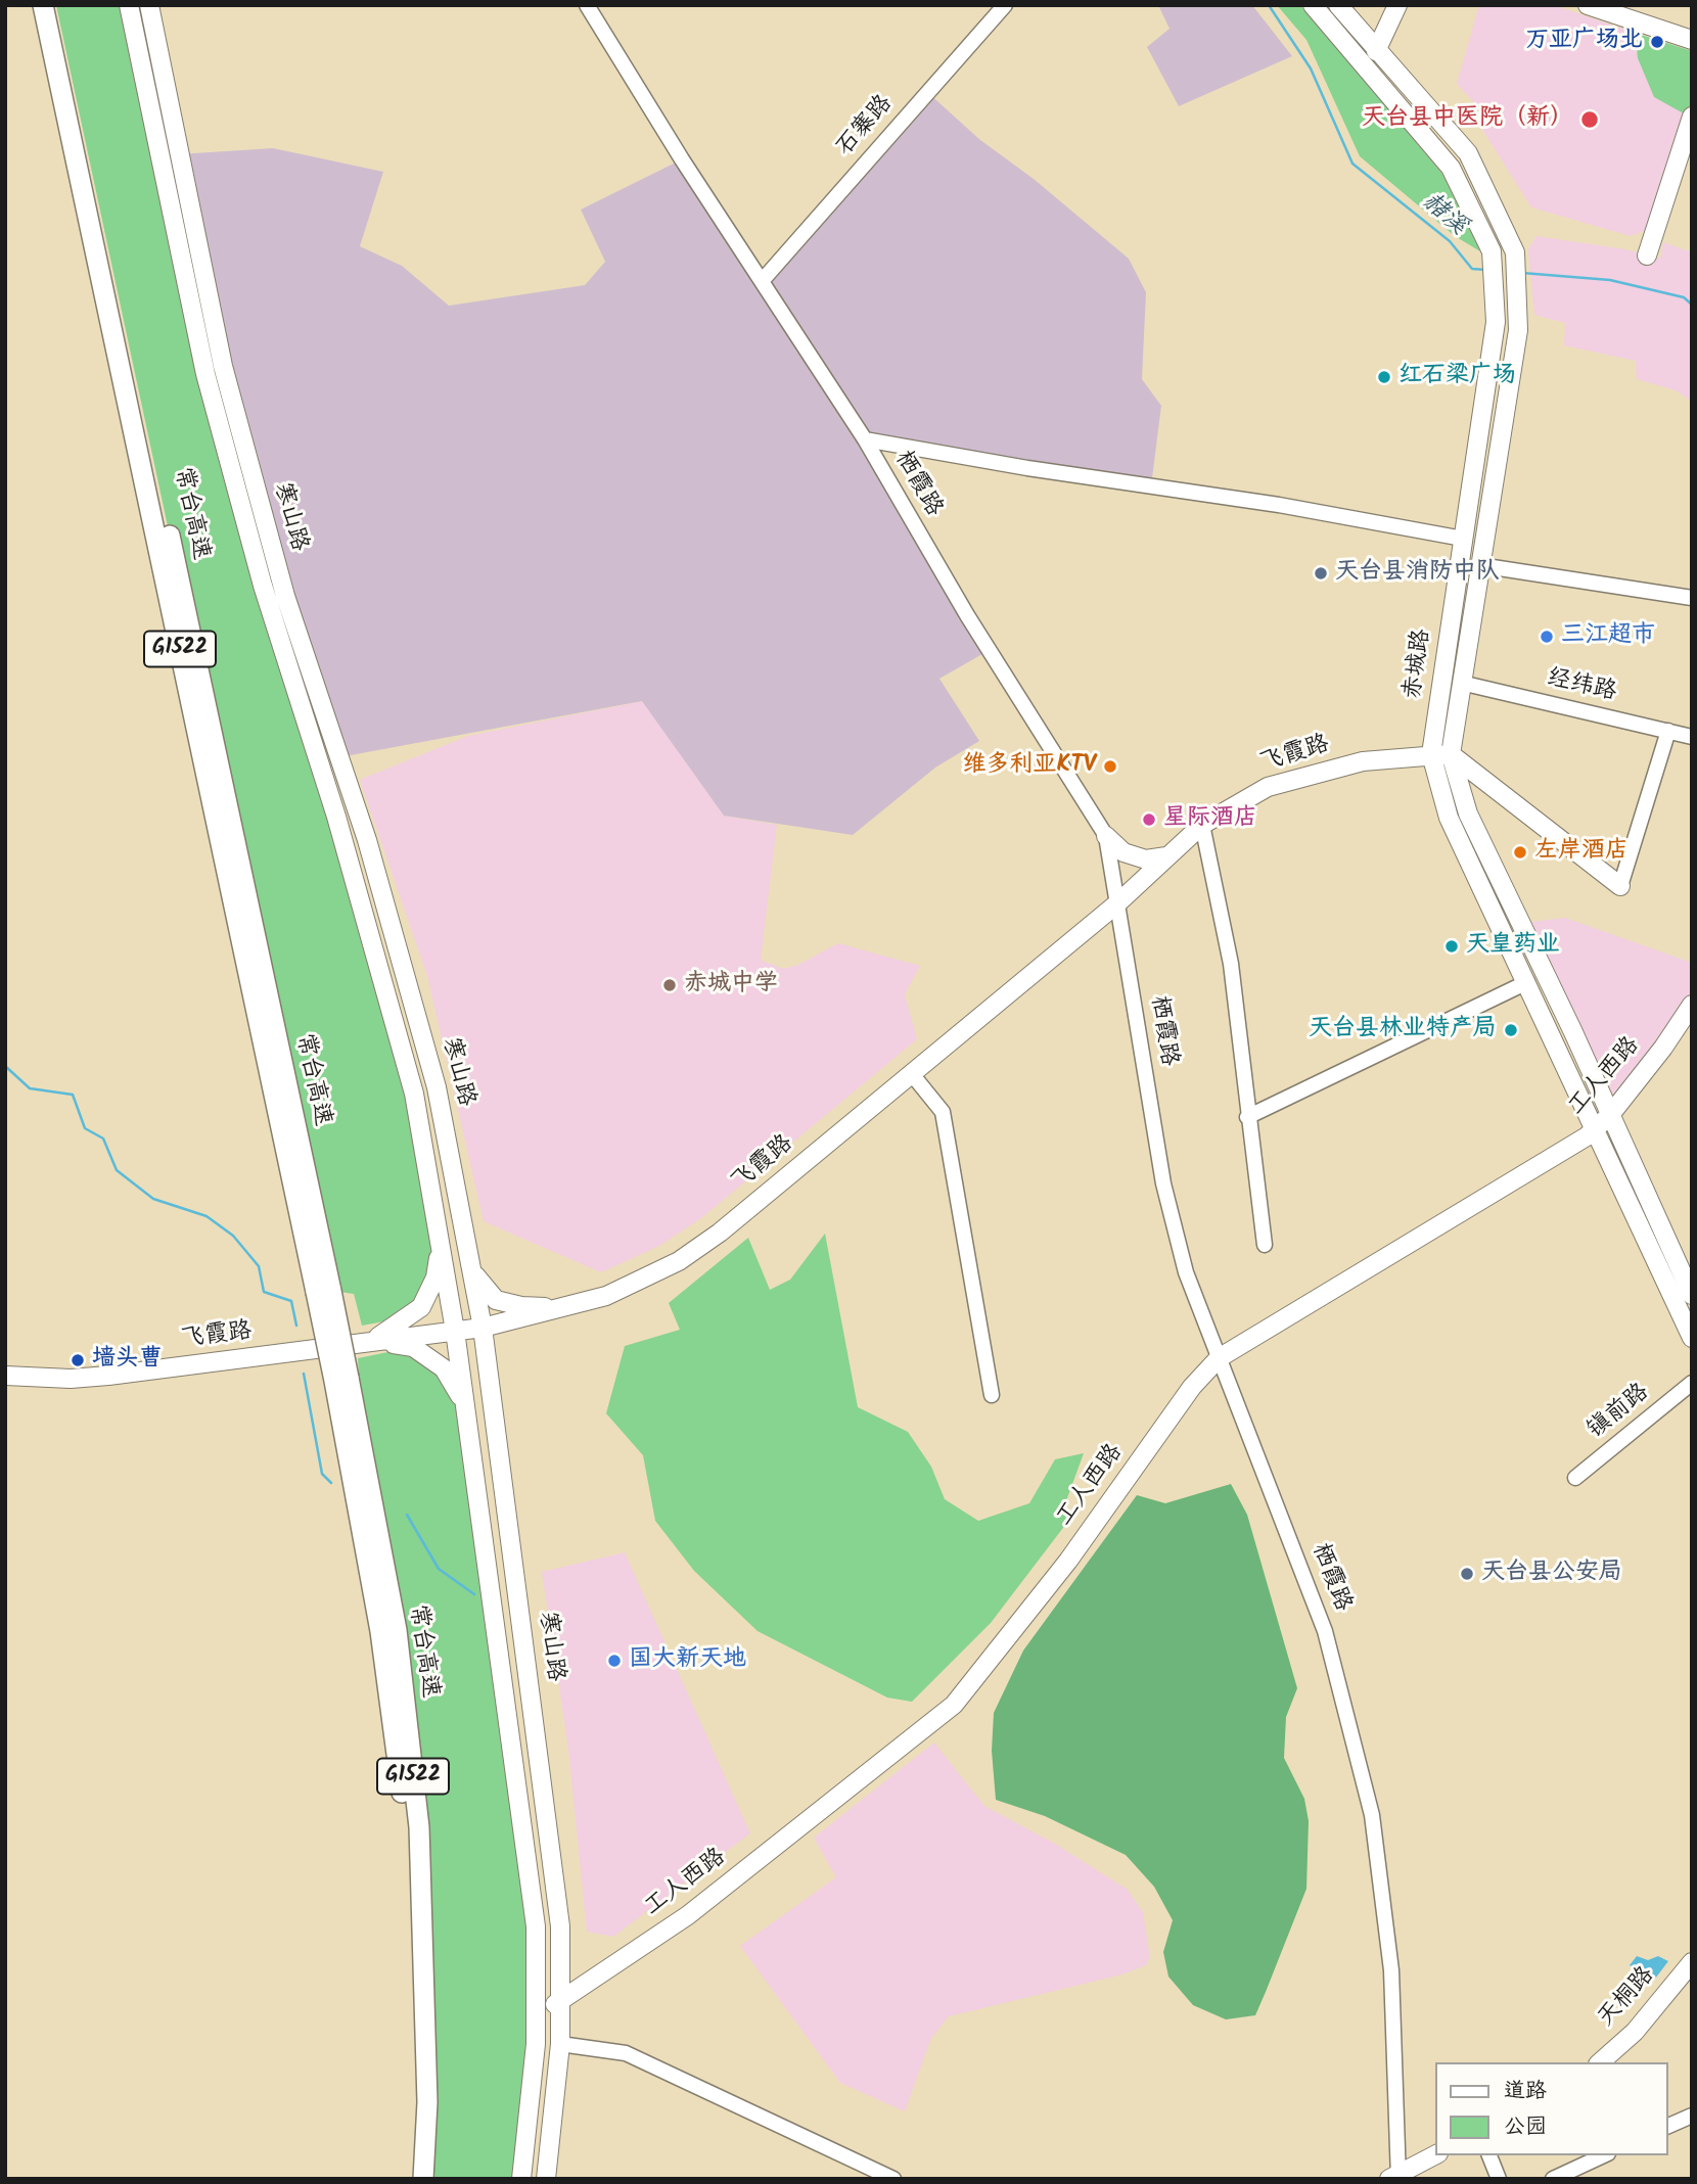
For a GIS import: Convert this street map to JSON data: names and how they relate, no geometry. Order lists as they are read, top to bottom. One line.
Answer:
{"streets":{"highway":["常台高速","G1522"],"main road":["寒山路","赤城路","飞霞路","工人西路","天桐路"],"street":["石寨路","栖霞路","经纬路","镇前路"]},"crossings":[["石寨路","栖霞路"],["栖霞路","飞霞路"],["栖霞路","工人西路"],["寒山路","飞霞路"],["寒山路","工人西路"],["赤城路","经纬路"],["赤城路","飞霞路"],["赤城路","工人西路"]],"water":["赭溪"],"places":["万亚广场北","天台县中医院（新）","红石梁广场","天台县消防中队","三江超市","维多利亚KTV","星际酒店","左岸酒店","天皇药业","赤城中学","天台县林业特产局","墙头曹","天台县公安局","国大新天地"],"legend":["道路","公园"]}
